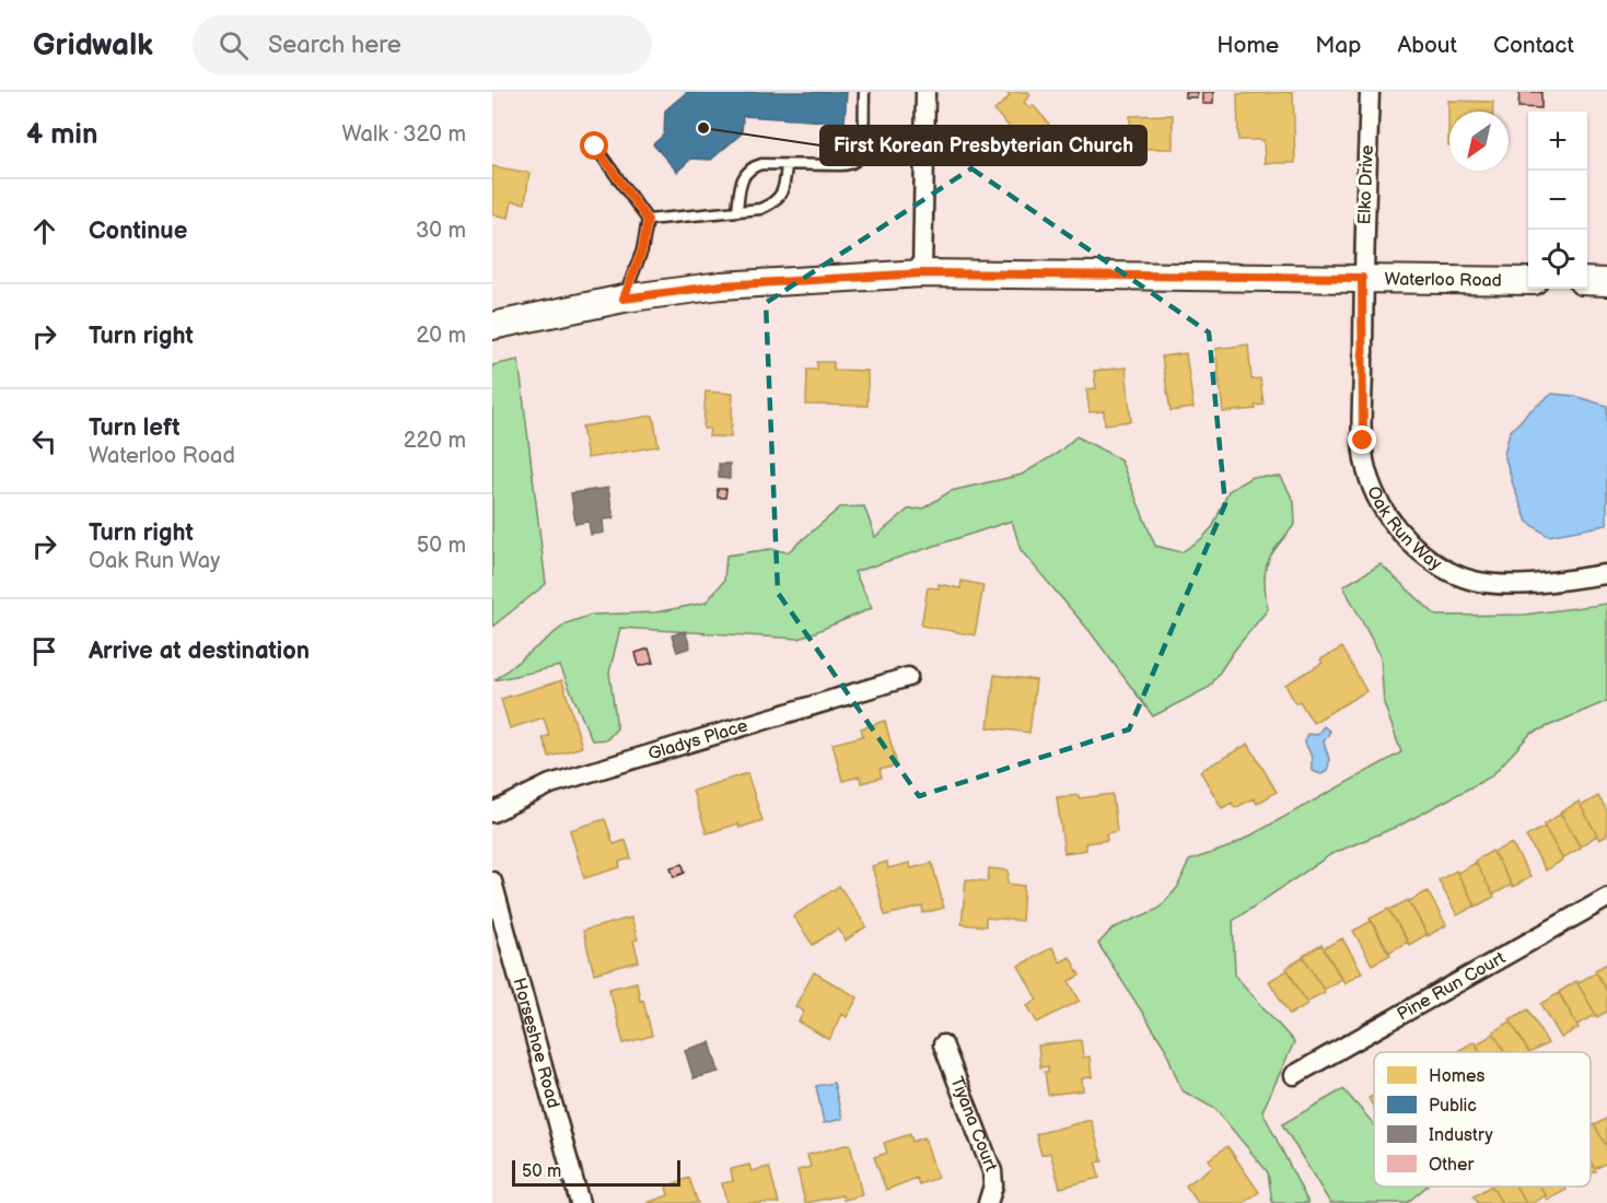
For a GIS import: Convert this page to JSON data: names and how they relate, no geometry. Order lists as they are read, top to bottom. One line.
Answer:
{"streets":{"main road":["Waterloo Road"],"street":["Elko Drive","Oak Run Way","Gladys Place","Pine Run Court","Horseshoe Road","Tiyana Court"]},"crossings":[["Elko Drive","Waterloo Road"],["Elko Drive","Oak Run Way"],["Waterloo Road","Oak Run Way"]],"places":["First Korean Presbyterian Church"],"legend":["Homes","Public","Industry","Other"],"scale_bar":"50 m","north":"bottom left","page":{"header":"Gridwalk","search":"Search here","nav":["Home","Map","About","Contact"],"heading":["4 min","Walk · 320 m"],"map_buttons":["+","−"],"list":[["Continue","30 m"],["Turn right","20 m"],["Turn left","Waterloo Road","220 m"],["Turn right","Oak Run Way","50 m"],"Arrive at destination"],"scale":"50 m"}}
